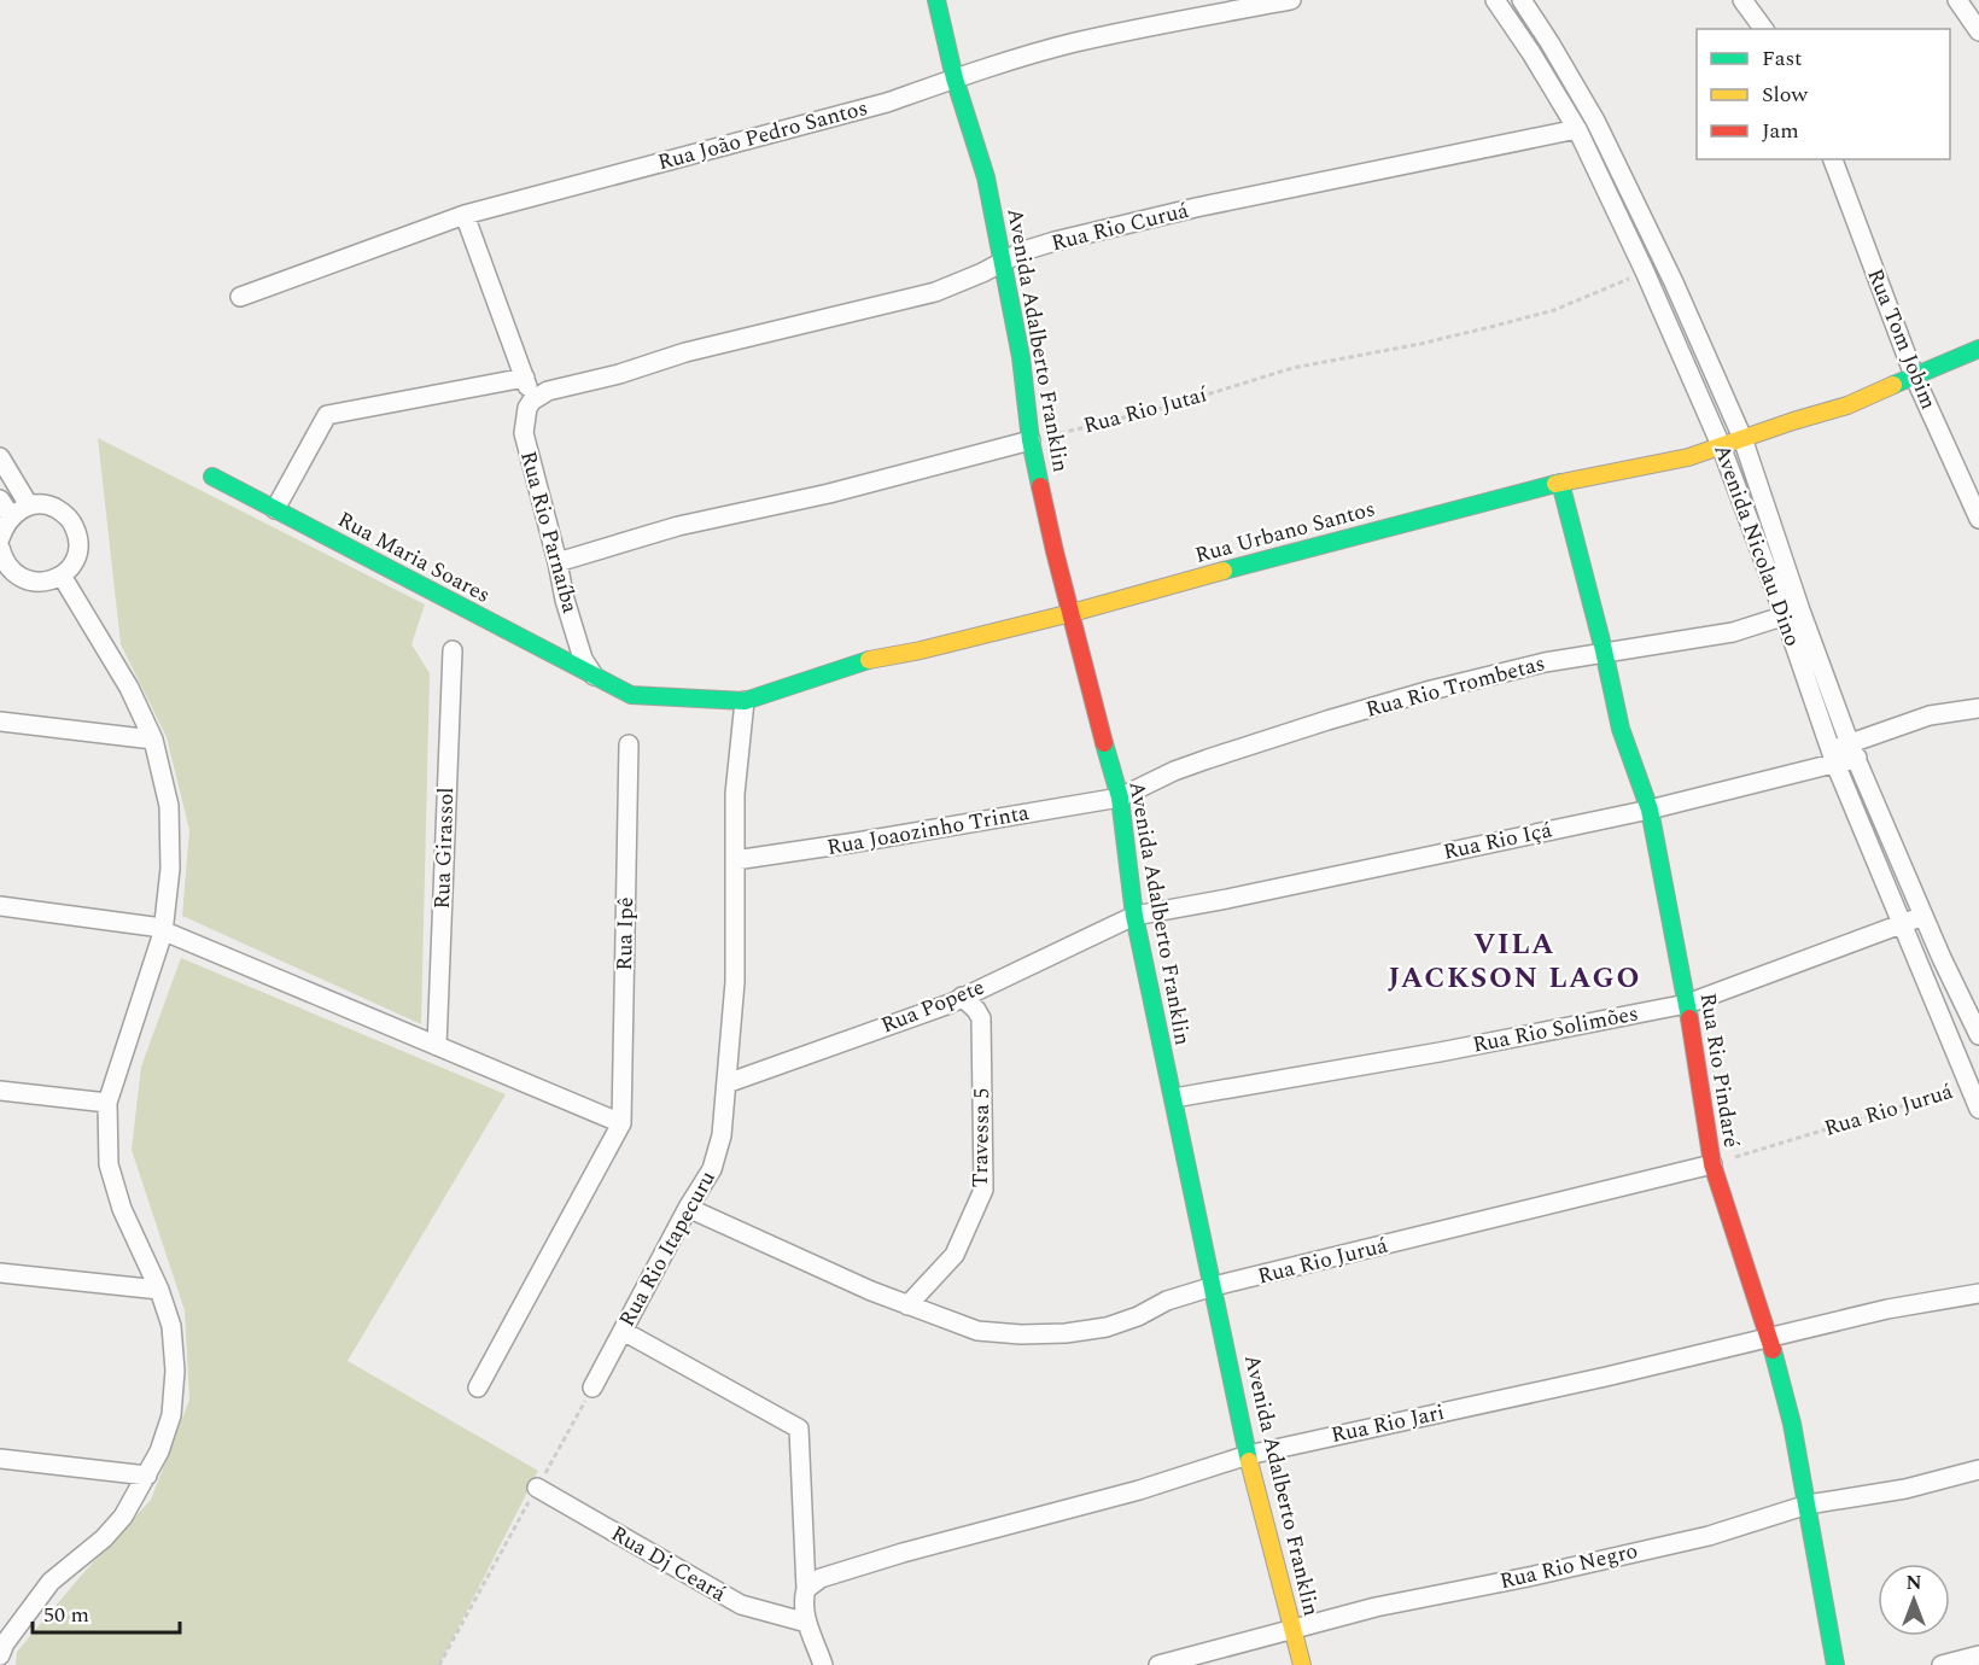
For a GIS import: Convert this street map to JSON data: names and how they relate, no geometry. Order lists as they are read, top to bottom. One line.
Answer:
{"streets":{"street":["Rua João Pedro Santos","Rua Rio Curuá","Rua Tom Jobim","Avenida Adalberto Franklin","Rua Rio Parnaíba","Rua Urbano Santos","Avenida Nicolau Dino","Rua Maria Soares","Rua Rio Trombetas","Rua Joaozinho Trinta","Rua Rio Içá","Rua Girassol","Rua Ipê","Rua Popete","Rua Rio Solimões","Rua Rio Pindaré","Rua Rio Juruá","Travessa 5","Rua Rio Itapecuru","Rua Rio Jari","Rua Dj Ceará","Rua Rio Negro"],"path":["Rua Rio Jutaí"]},"crossings":[["Rua João Pedro Santos","Avenida Adalberto Franklin"],["Rua Rio Curuá","Avenida Adalberto Franklin"],["Rua Rio Curuá","Rua Rio Parnaíba"],["Rua Rio Curuá","Avenida Nicolau Dino"],["Rua Tom Jobim","Rua Urbano Santos"],["Avenida Adalberto Franklin","Rua Rio Jutaí"],["Avenida Adalberto Franklin","Rua Urbano Santos"],["Avenida Adalberto Franklin","Rua Rio Trombetas"],["Avenida Adalberto Franklin","Rua Joaozinho Trinta"],["Avenida Adalberto Franklin","Rua Rio Içá"],["Avenida Adalberto Franklin","Rua Popete"],["Avenida Adalberto Franklin","Rua Rio Solimões"],["Avenida Adalberto Franklin","Rua Rio Juruá"],["Avenida Adalberto Franklin","Rua Rio Jari"],["Avenida Adalberto Franklin","Rua Rio Negro"],["Rua Rio Jutaí","Avenida Nicolau Dino"],["Rua Rio Parnaíba","Rua Urbano Santos"],["Rua Rio Parnaíba","Rua Maria Soares"],["Rua Urbano Santos","Avenida Nicolau Dino"],["Rua Urbano Santos","Rua Maria Soares"],["Rua Urbano Santos","Rua Rio Pindaré"],["Rua Urbano Santos","Rua Rio Itapecuru"],["Avenida Nicolau Dino","Rua Rio Trombetas"],["Avenida Nicolau Dino","Rua Rio Içá"],["Avenida Nicolau Dino","Rua Rio Solimões"],["Avenida Nicolau Dino","Rua Rio Juruá"],["Rua Rio Trombetas","Rua Joaozinho Trinta"],["Rua Rio Trombetas","Rua Rio Pindaré"],["Rua Joaozinho Trinta","Rua Rio Itapecuru"],["Rua Rio Içá","Rua Popete"],["Rua Rio Içá","Rua Rio Pindaré"],["Rua Popete","Travessa 5"],["Rua Popete","Rua Rio Itapecuru"],["Rua Rio Solimões","Rua Rio Pindaré"],["Rua Rio Pindaré","Rua Rio Juruá"],["Rua Rio Pindaré","Rua Rio Jari"],["Rua Rio Pindaré","Rua Rio Negro"],["Rua Rio Juruá","Travessa 5"],["Rua Rio Juruá","Rua Rio Itapecuru"]],"districts":["VILA JACKSON LAGO"],"legend":["Fast","Slow","Jam"],"scale_bar":"50 m","north":"top"}
